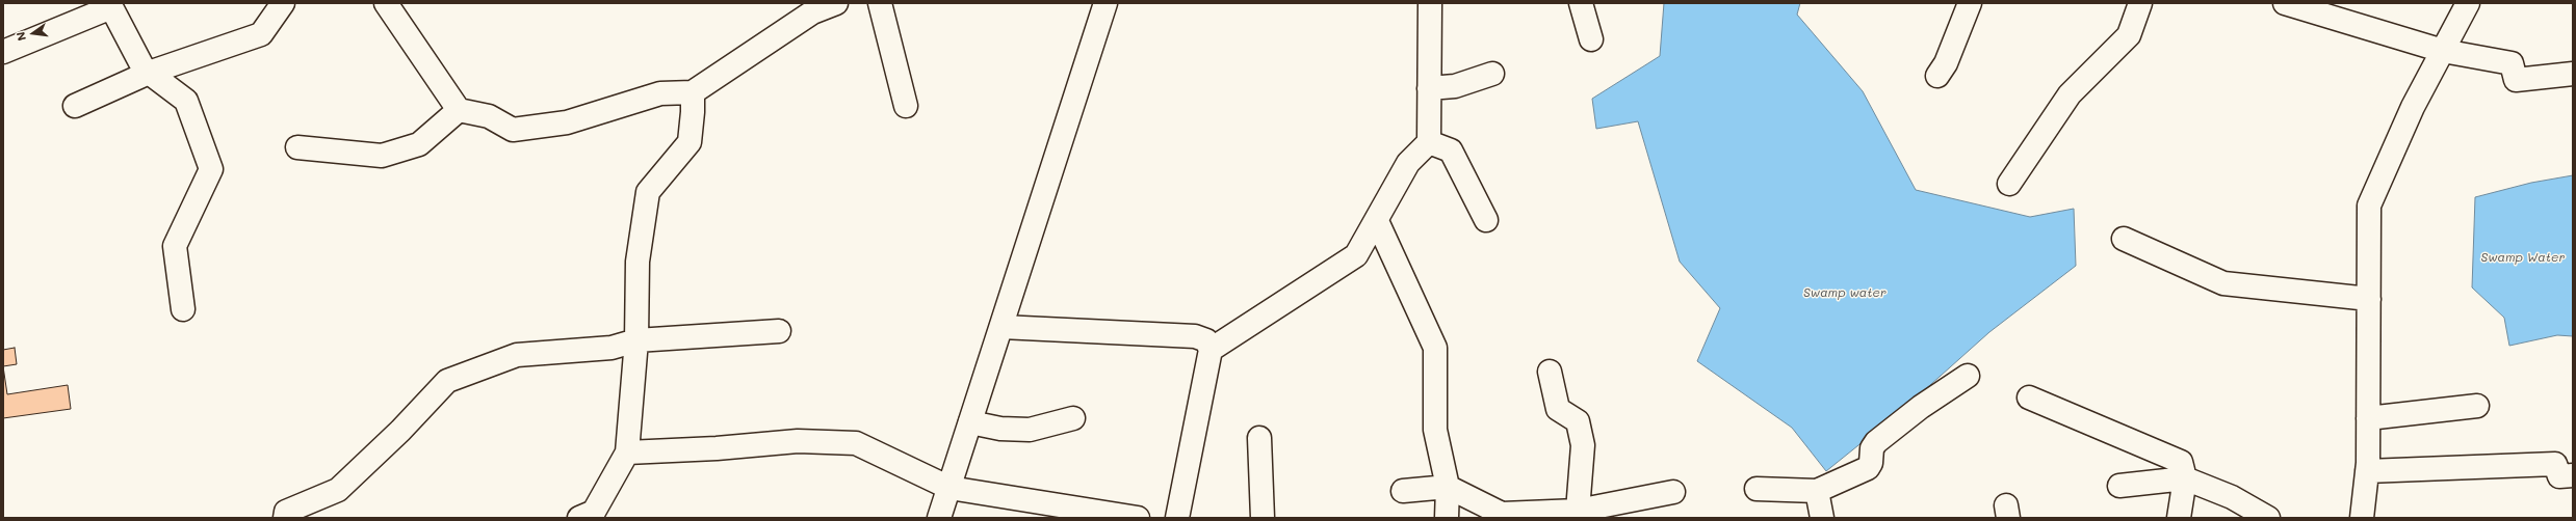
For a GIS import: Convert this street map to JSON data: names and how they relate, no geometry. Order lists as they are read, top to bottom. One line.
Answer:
{"water":["Swamp Water","Swamp water"],"north":"left"}
